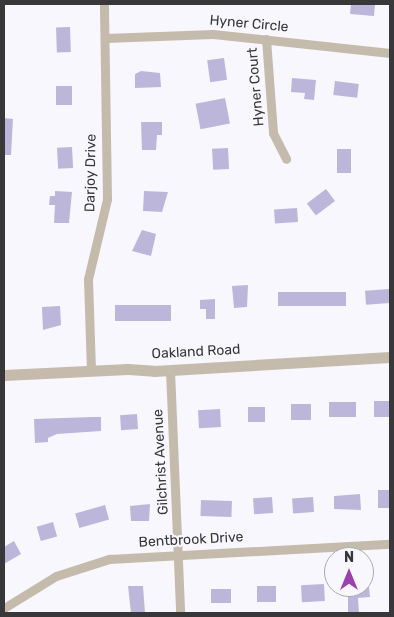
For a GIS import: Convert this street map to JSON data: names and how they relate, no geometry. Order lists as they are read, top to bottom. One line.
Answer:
{"streets":{"street":["Hyner Circle","Hyner Court","Darjoy Drive","Oakland Road","Gilchrist Avenue","Bentbrook Drive"]},"crossings":[["Hyner Circle","Hyner Court"],["Hyner Circle","Darjoy Drive"],["Darjoy Drive","Oakland Road"],["Oakland Road","Gilchrist Avenue"],["Gilchrist Avenue","Bentbrook Drive"]],"north":"top"}
